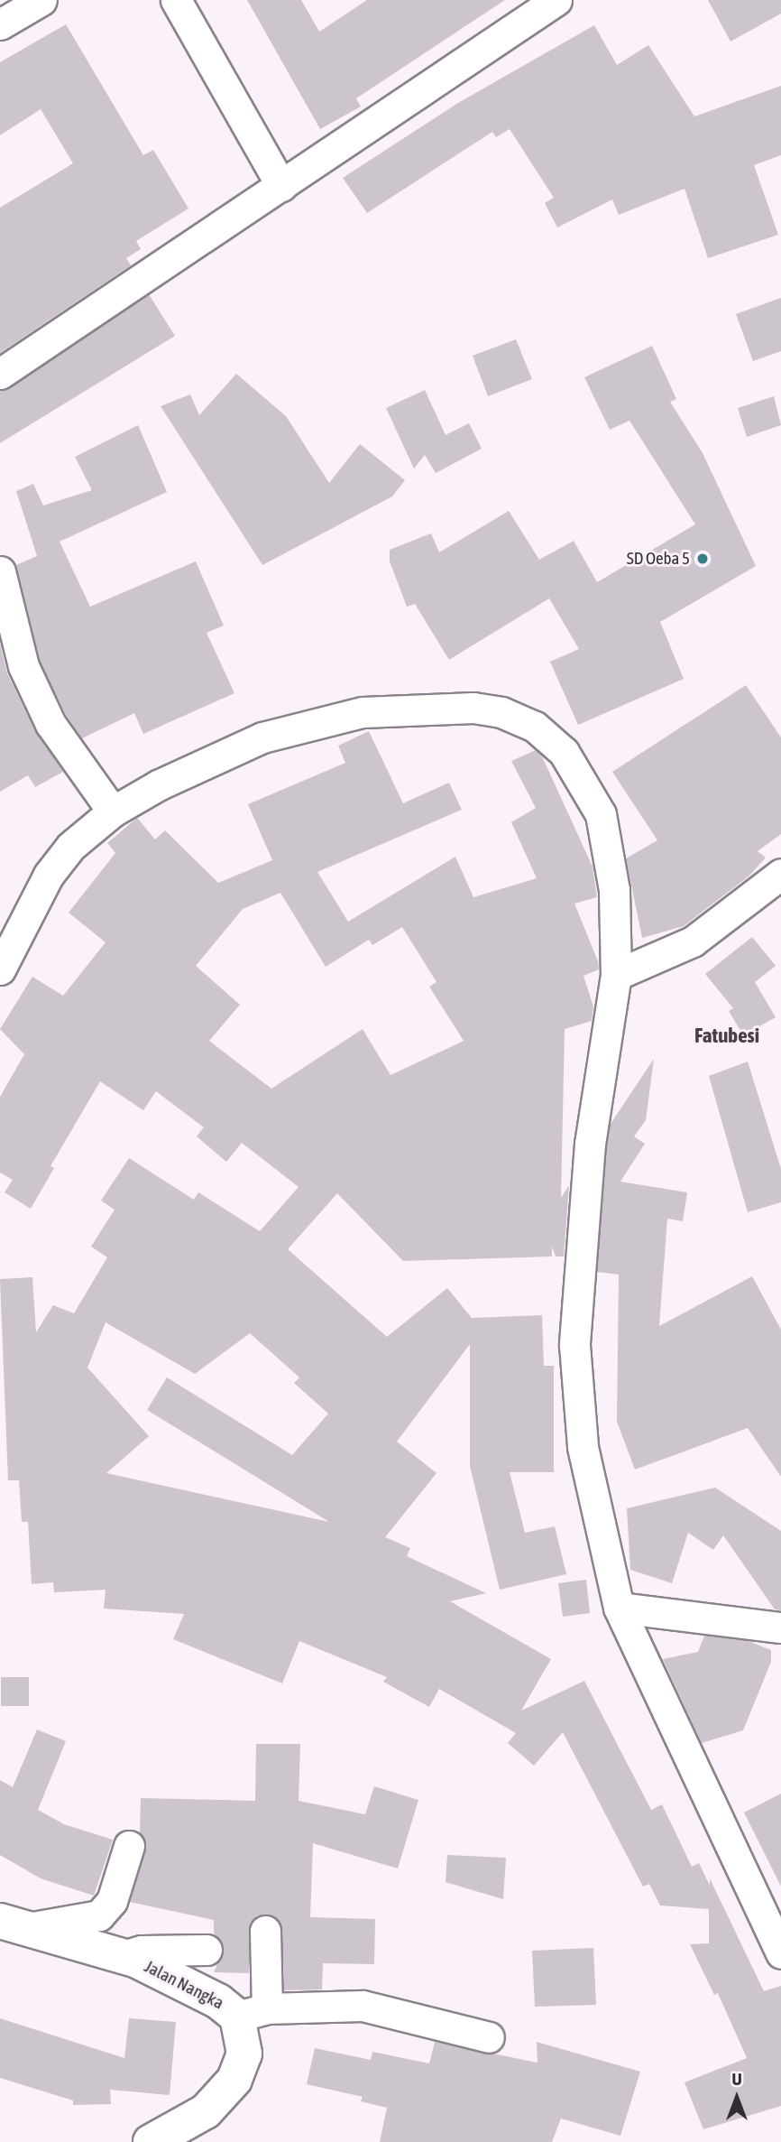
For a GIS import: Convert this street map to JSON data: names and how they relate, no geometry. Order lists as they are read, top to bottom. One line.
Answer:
{"streets":{"street":["Jalan Nangka"]},"districts":["Fatubesi"],"places":["SD Oeba 5"],"north":"top"}
